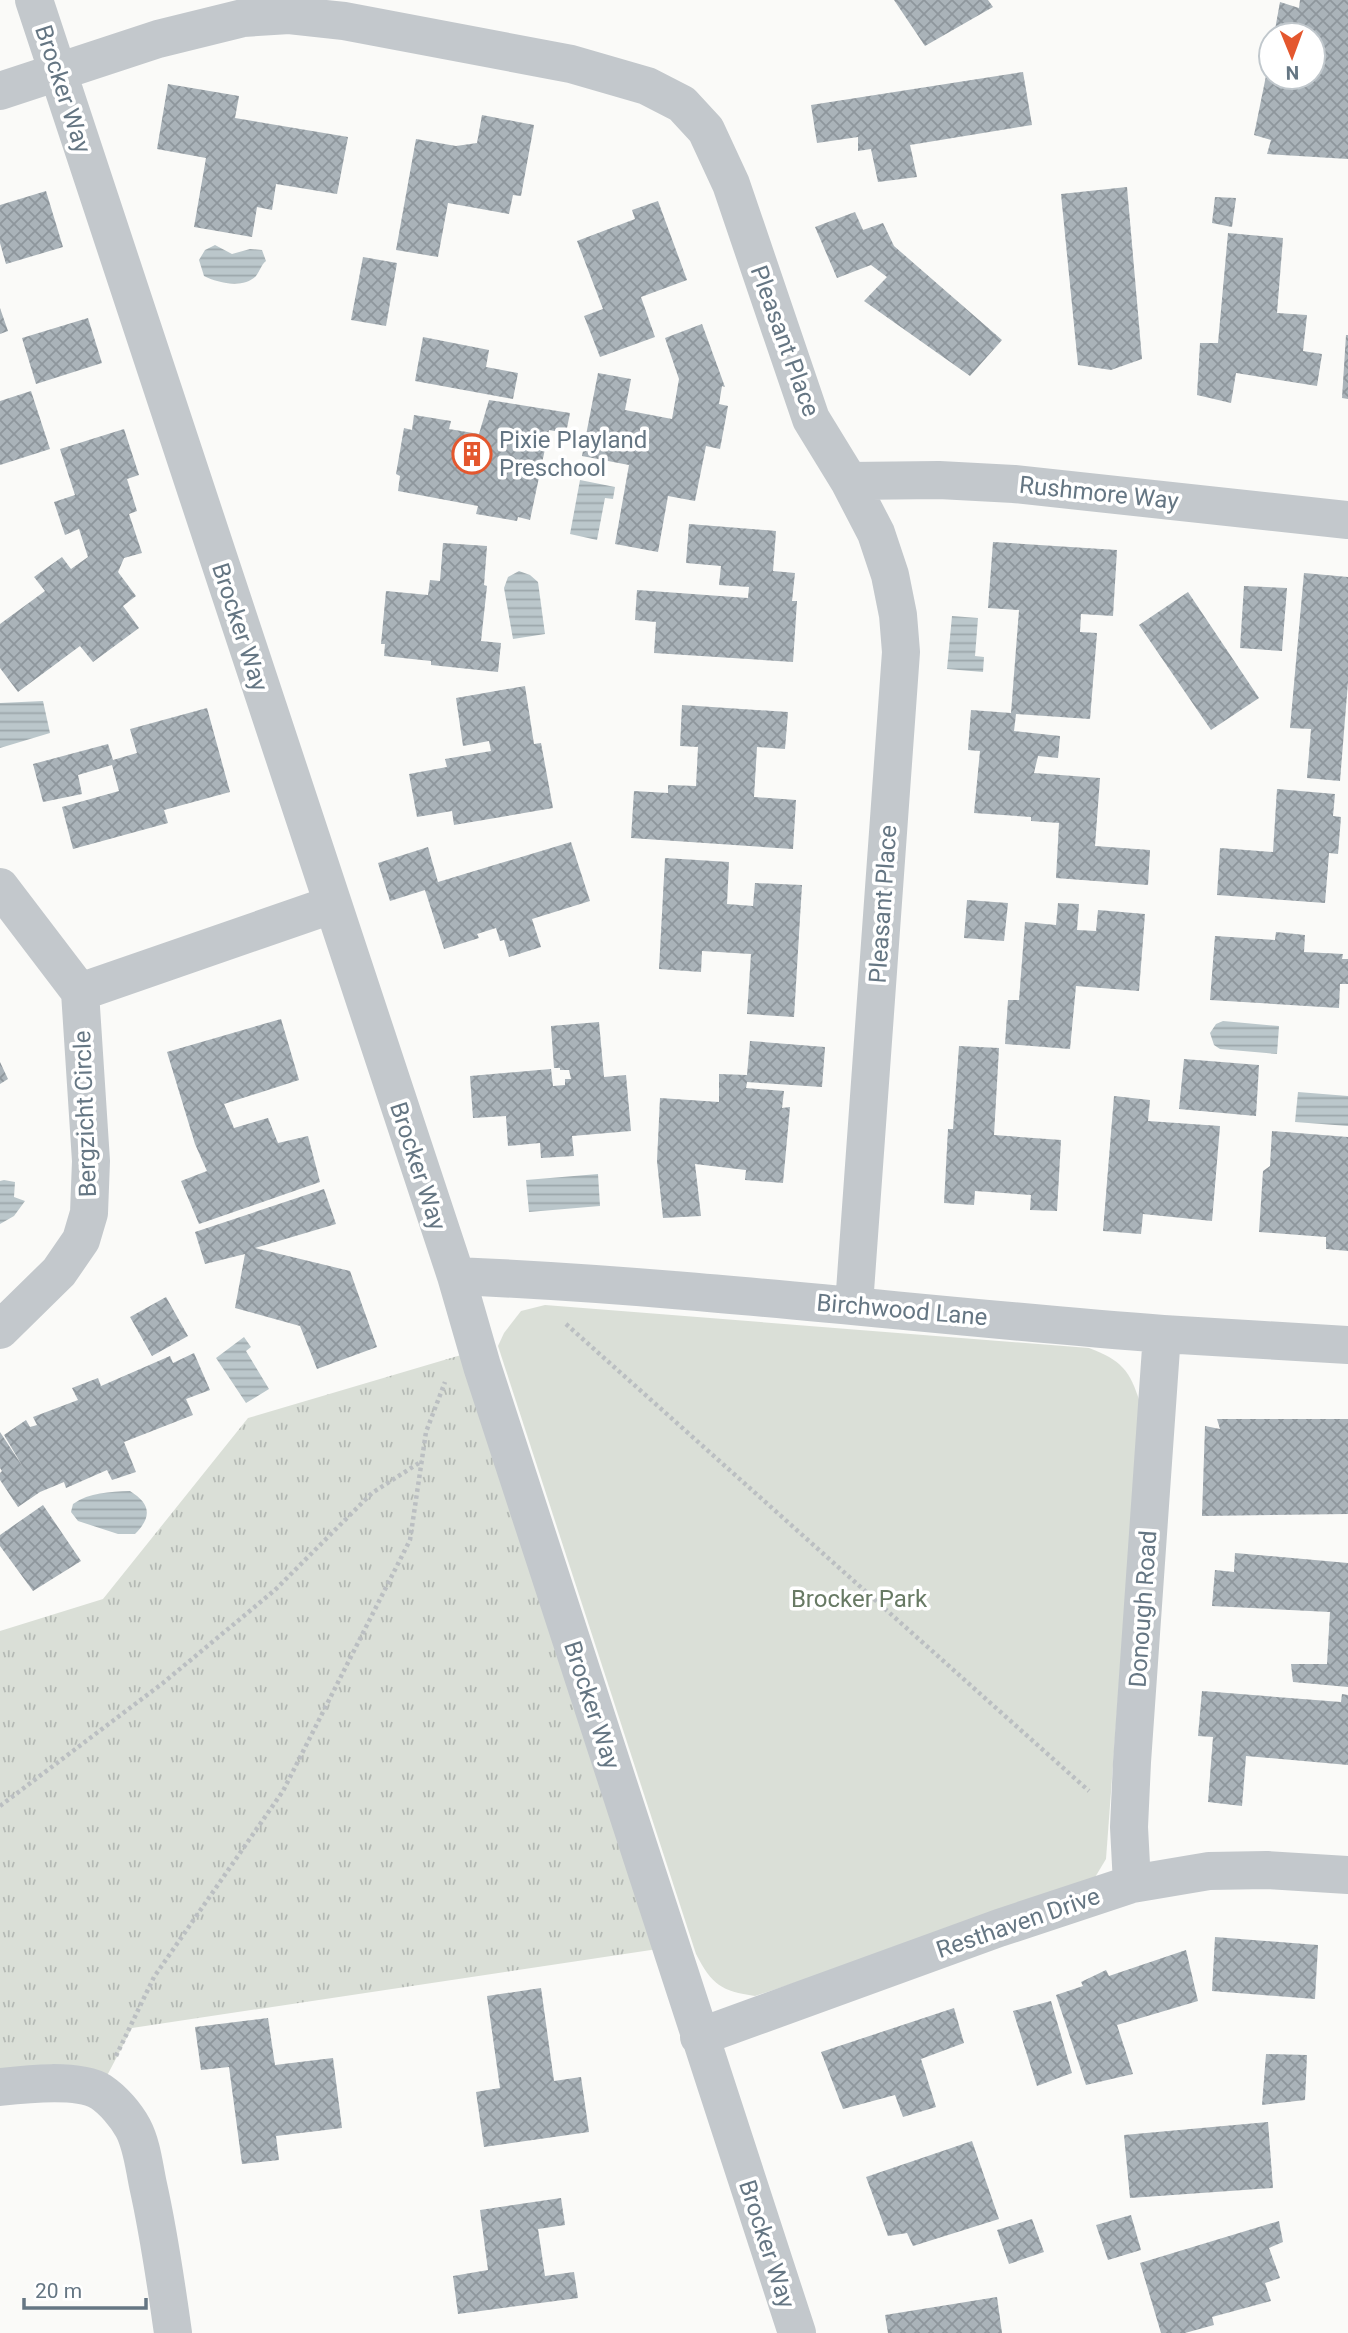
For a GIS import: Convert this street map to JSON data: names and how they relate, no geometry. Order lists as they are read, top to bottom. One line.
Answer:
{"streets":{"street":["Brocker Way","Pleasant Place","Rushmore Way","Bergzicht Circle","Birchwood Lane","Donough Road","Resthaven Drive"]},"crossings":[["Brocker Way","Pleasant Place"],["Brocker Way","Birchwood Lane"],["Brocker Way","Resthaven Drive"],["Pleasant Place","Rushmore Way"],["Pleasant Place","Birchwood Lane"],["Birchwood Lane","Donough Road"],["Donough Road","Resthaven Drive"]],"parks":["Brocker Park"],"places":{"building":["Pixie Playland Preschool"]},"scale_bar":"20 m","north":"bottom"}
